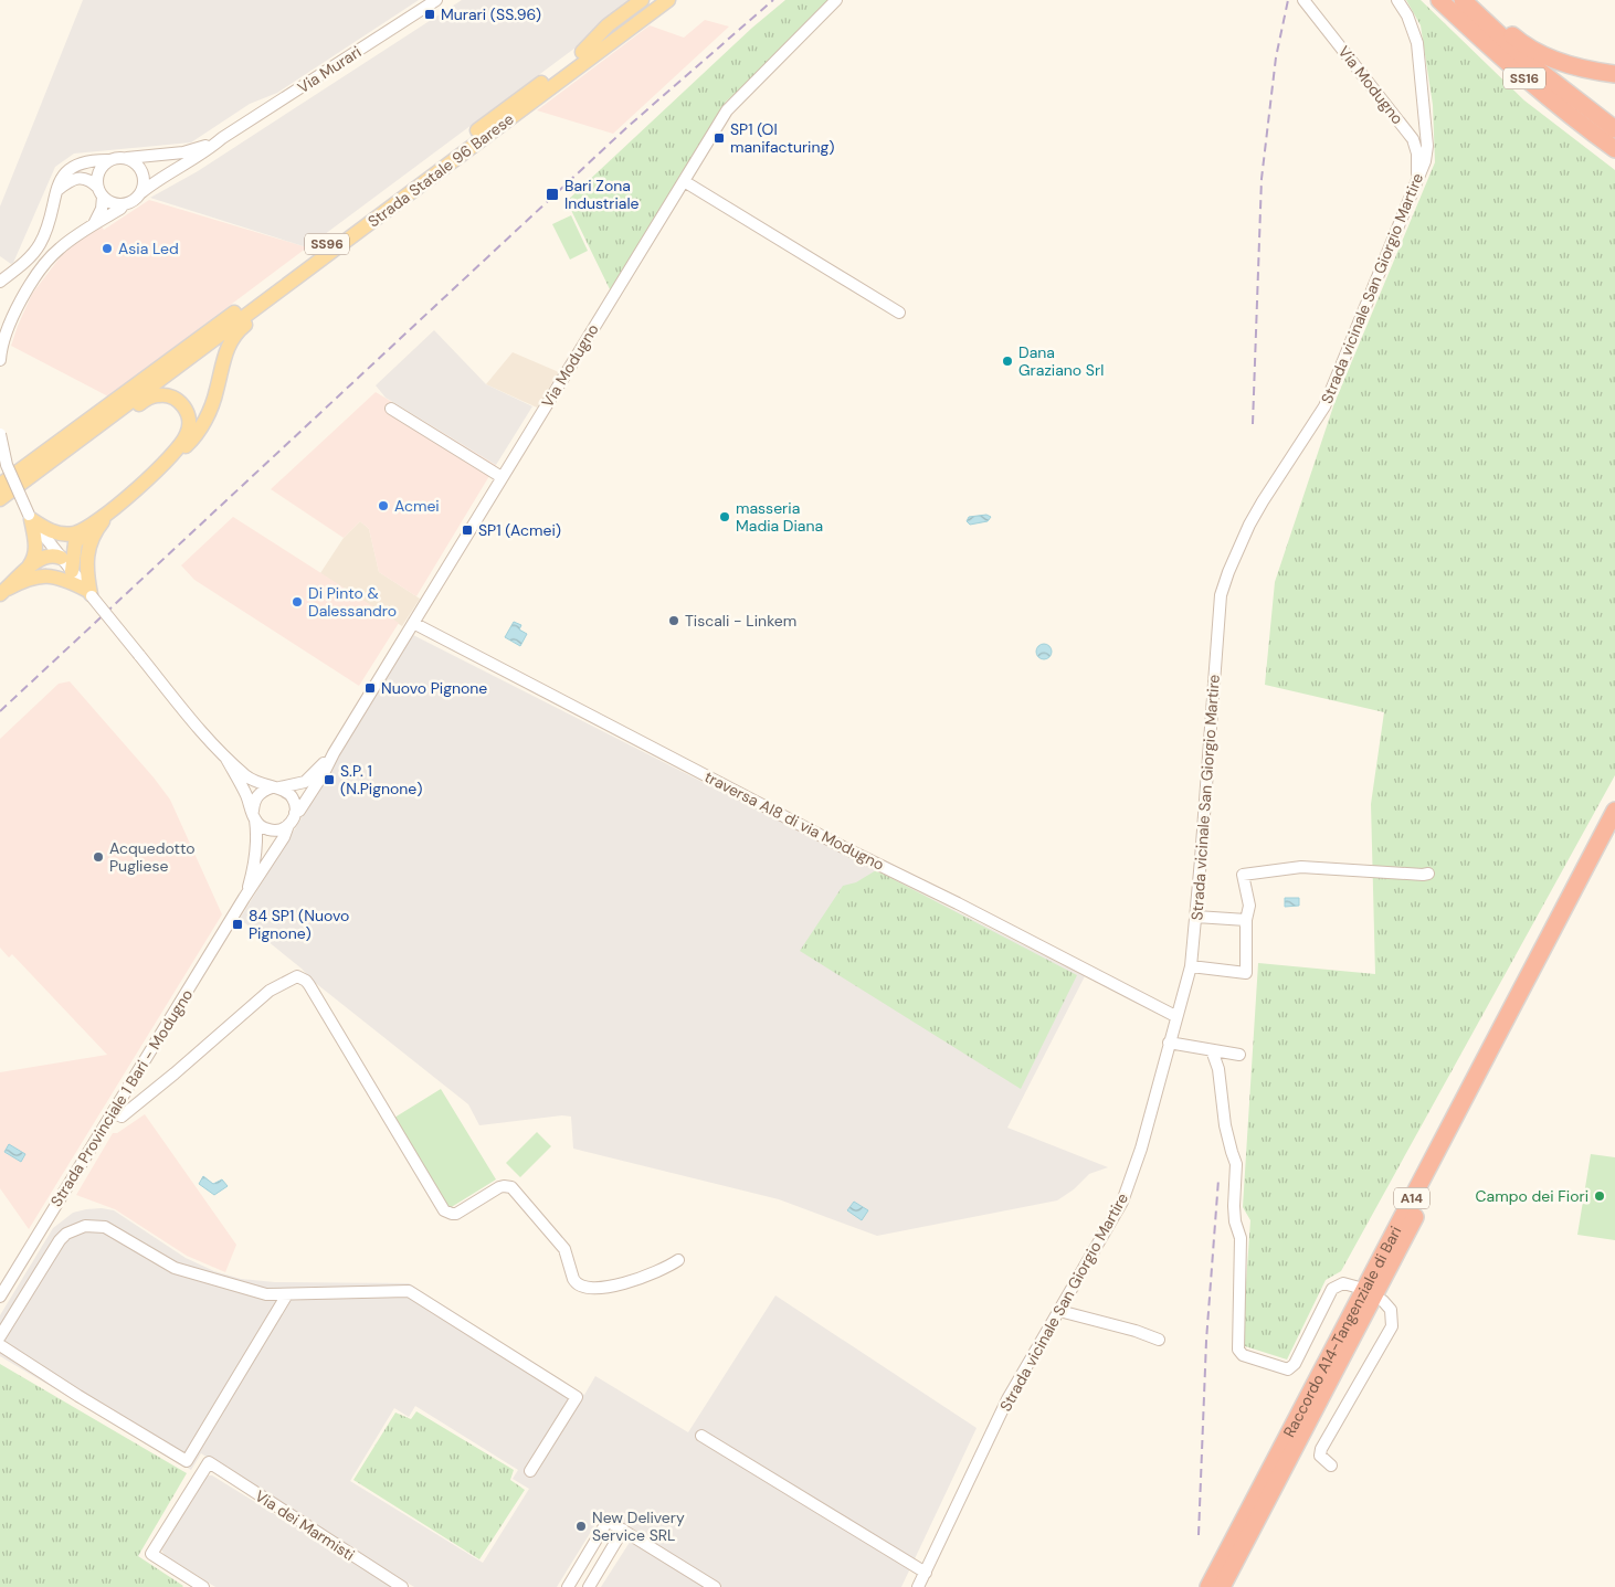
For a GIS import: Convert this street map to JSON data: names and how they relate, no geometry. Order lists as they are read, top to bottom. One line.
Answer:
{"streets":{"highway":["SS16","A14","Raccordo A14-Tangenziale di Bari"],"main road":["Strada Statale 96 Barese","SS96"],"street":["Via Murari","Via Modugno","Strada vicinale San Giorgio Martire","traversa AI8 di via Modugno","Strada Provinciale 1 Bari - Modugno","Via dei Marmisti"]},"crossings":[["Via Modugno","Strada vicinale San Giorgio Martire"],["Via Modugno","traversa AI8 di via Modugno"],["Via Modugno","Strada Provinciale 1 Bari - Modugno"],["Strada vicinale San Giorgio Martire","traversa AI8 di via Modugno"]],"places":{"transit":["Murari (SS.96)","SP1 (OI manifacturing)","Bari Zona Industriale","SP1 (Acmei)","Nuovo Pignone","S.P. 1 (N.Pignone)","84 SP1 (Nuovo Pignone)"],"other":["Asia Led","Dana Graziano Srl","Acmei","masseria Madia Diana","Di Pinto & Dalessandro","Tiscali - Linkem","Acquedotto Pugliese","Campo dei Fiori","New Delivery Service SRL"]}}
